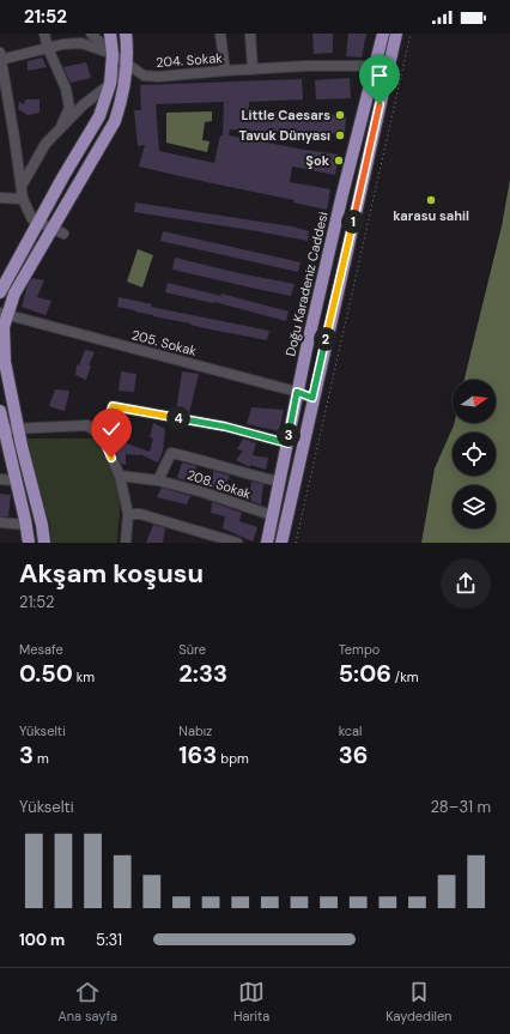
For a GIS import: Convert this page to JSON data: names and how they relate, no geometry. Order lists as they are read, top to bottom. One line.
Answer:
{"streets":{"main road":["Doğu Karadeniz Caddesi"],"street":["204. Sokak","205. Sokak","208. Sokak"]},"crossings":[["204. Sokak","Doğu Karadeniz Caddesi"],["Doğu Karadeniz Caddesi","205. Sokak"],["Doğu Karadeniz Caddesi","208. Sokak"]],"places":["Little Caesars","Tavuk Dünyası","Şok","karasu sahil"],"north":"right","page":{"status":"21:52","pins":["1","2","4","3"],"heading":["Akşam koşusu","21:52"],"stats":[["Mesafe","0.50 km"],["Süre","2:33"],["Tempo","5:06 /km"],["Yükselti","3 m"],["Nabız","163 bpm"],["kcal","36"]],"chart":["Yükselti","28–31 m"],"list":[{"name":"100 m","note":"5:31"}],"tabs":["Ana sayfa","Harita","Kaydedilen"]}}
